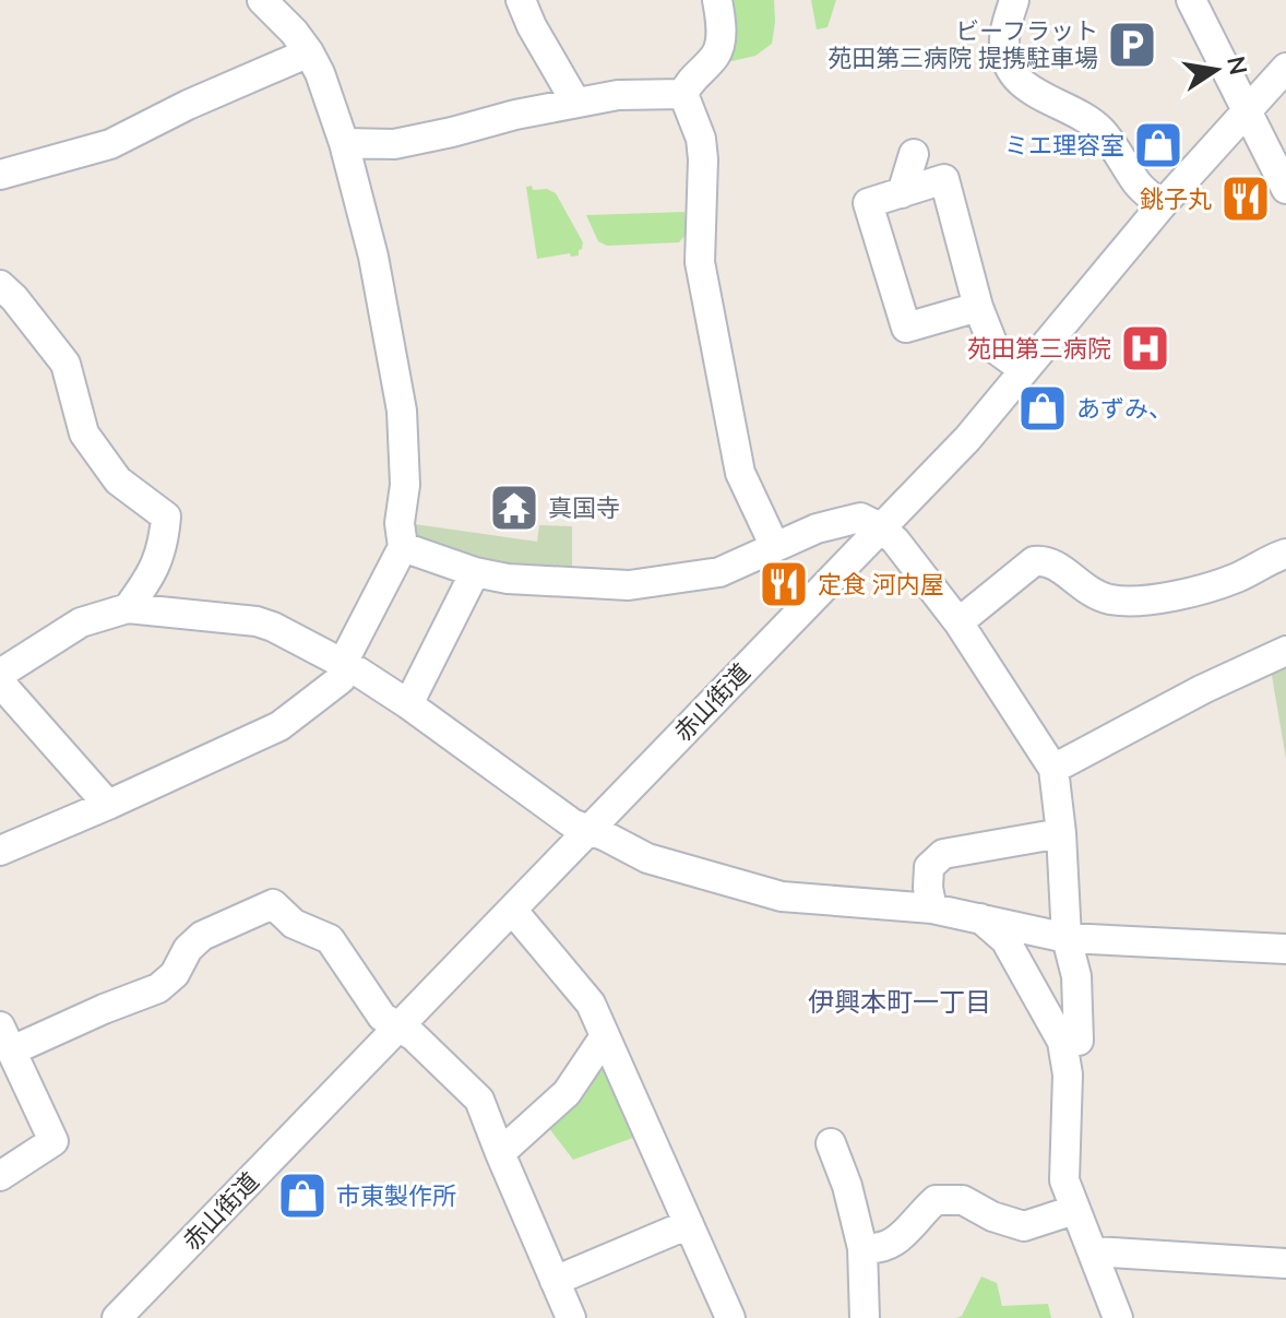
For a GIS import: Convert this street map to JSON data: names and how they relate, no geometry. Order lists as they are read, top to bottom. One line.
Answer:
{"streets":{"street":["赤山街道"]},"districts":["伊興本町一丁目"],"places":{"parking":["ビーフラット 苑田第三病院 提携駐車場"],"shop":["ミエ理容室","あずみ、","市東製作所"],"restaurant":["銚子丸","定食 河内屋"],"hospital":["苑田第三病院"],"temple":["真国寺"]},"north":"right"}
